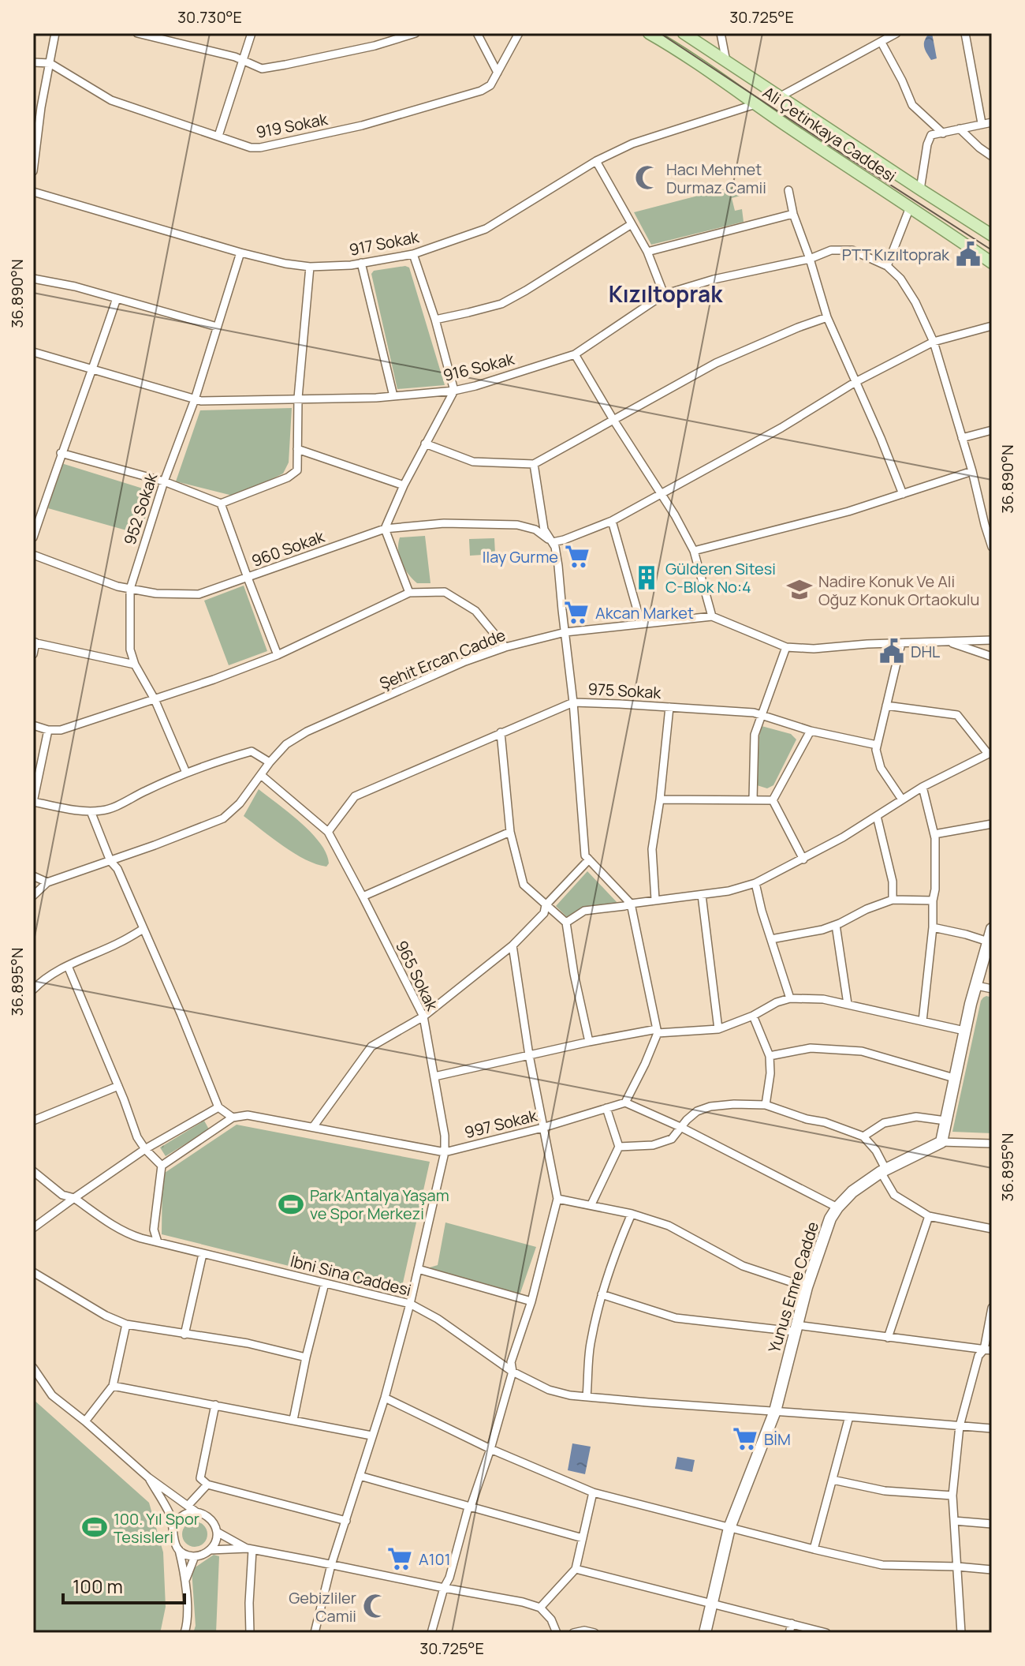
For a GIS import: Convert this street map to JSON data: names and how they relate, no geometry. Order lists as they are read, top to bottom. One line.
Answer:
{"streets":{"main road":["Ali Çetinkaya Caddesi"],"street":["919 Sokak","917 Sokak","916 Sokak","952 Sokak","960 Sokak","Şehit Ercan Cadde","975 Sokak","965 Sokak","997 Sokak","İbni Sina Caddesi","Yunus Emre Cadde"]},"crossings":[["Ali Çetinkaya Caddesi","917 Sokak"],["917 Sokak","952 Sokak"],["916 Sokak","952 Sokak"],["952 Sokak","960 Sokak"],["Şehit Ercan Cadde","965 Sokak"],["975 Sokak","965 Sokak"],["965 Sokak","997 Sokak"],["965 Sokak","İbni Sina Caddesi"],["İbni Sina Caddesi","Yunus Emre Cadde"]],"districts":["Kızıltoprak"],"places":{"mosque":["Hacı Mehmet Durmaz Camii","Gebizliler Camii"],"public building":["PTT Kızıltoprak","DHL"],"supermarket":["Ilay Gurme","Akcan Market","BİM","A101"],"building":["Gülderen Sitesi C-Blok No:4"],"school or university":["Nadire Konuk Ve Ali Oğuz Konuk Ortaokulu"],"sports":["Park Antalya Yaşam ve Spor Merkezi","100. Yıl Spor Tesisleri"]},"scale_bar":"100 m","coordinates":["30.730°E","30.725°E","36.890°N","36.895°N"]}
